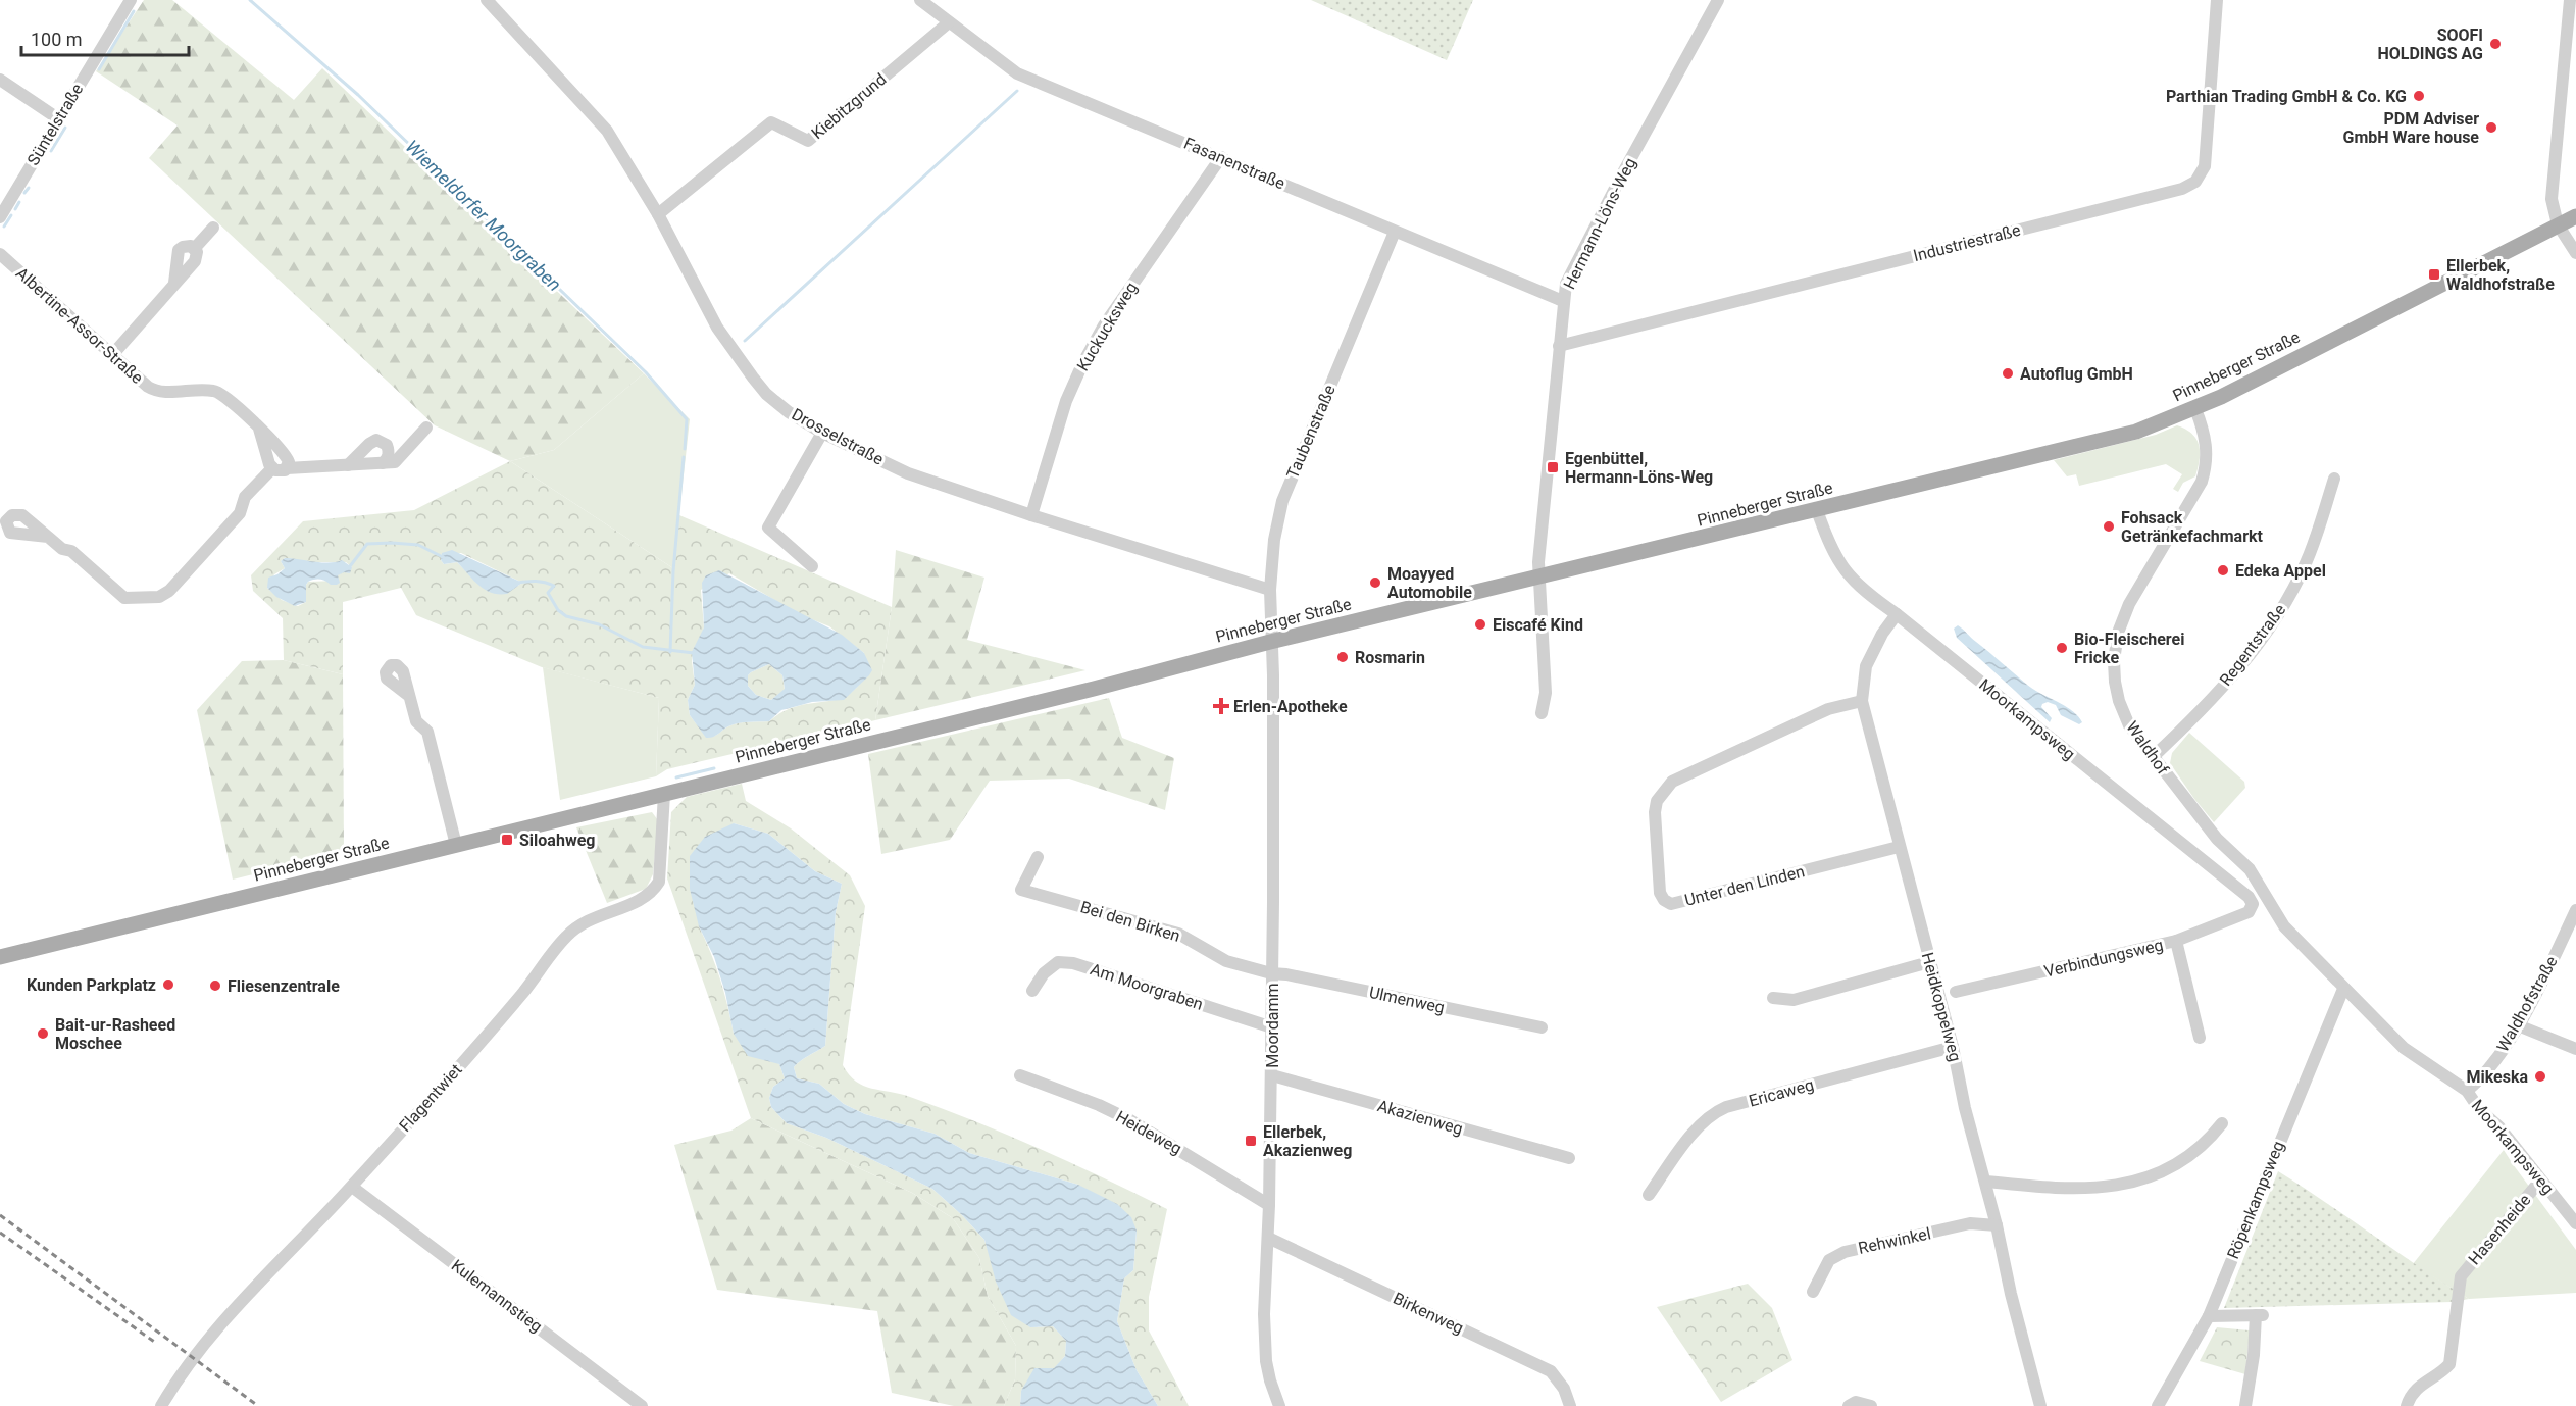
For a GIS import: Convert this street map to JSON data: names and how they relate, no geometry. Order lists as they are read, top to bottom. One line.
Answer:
{"streets":{"main road":["Pinneberger Straße"],"street":["Kiebitzgrund","Süntelstraße","Fasanenstraße","Hermann-Löns-Weg","Industriestraße","Albertine-Assor-Straße","Kuckucksweg","Taubenstraße","Drosselstraße","Regentstraße","Moorkampsweg","Waldhof","Unter den Linden","Bei den Birken","Verbindungsweg","Am Moorgraben","Ulmenweg","Waldhofstraße","Heidkoppelweg","Moordamm","Ericaweg","Flagentwiet","Akazienweg","Heideweg","Röpenkampsweg","Hasenheide","Rehwinkel","Kulemannstieg","Birkenweg"]},"crossings":[["Kiebitzgrund","Fasanenstraße"],["Kiebitzgrund","Drosselstraße"],["Fasanenstraße","Hermann-Löns-Weg"],["Fasanenstraße","Kuckucksweg"],["Fasanenstraße","Taubenstraße"],["Hermann-Löns-Weg","Industriestraße"],["Hermann-Löns-Weg","Pinneberger Straße"],["Kuckucksweg","Drosselstraße"],["Pinneberger Straße","Taubenstraße"],["Pinneberger Straße","Moorkampsweg"],["Pinneberger Straße","Waldhof"],["Pinneberger Straße","Moordamm"],["Pinneberger Straße","Flagentwiet"],["Taubenstraße","Drosselstraße"],["Taubenstraße","Moordamm"],["Regentstraße","Waldhof"],["Moorkampsweg","Waldhof"],["Moorkampsweg","Verbindungsweg"],["Moorkampsweg","Waldhofstraße"],["Moorkampsweg","Heidkoppelweg"],["Moorkampsweg","Röpenkampsweg"],["Moorkampsweg","Hasenheide"],["Unter den Linden","Heidkoppelweg"],["Bei den Birken","Ulmenweg"],["Bei den Birken","Moordamm"],["Am Moorgraben","Moordamm"],["Ulmenweg","Moordamm"],["Heidkoppelweg","Ericaweg"],["Heidkoppelweg","Rehwinkel"],["Moordamm","Akazienweg"],["Moordamm","Heideweg"],["Moordamm","Birkenweg"],["Flagentwiet","Kulemannstieg"]],"water":["Wiemeldorfer Moorgraben"],"places":{"other":["SOOFI HOLDINGS AG","Parthian Trading GmbH & Co. KG","PDM Adviser GmbH Ware house","Autoflug GmbH","Fohsack Getränkefachmarkt","Edeka Appel","Moayyed Automobile","Eiscafé Kind","Bio-Fleischerei Fricke","Rosmarin","Kunden Parkplatz","Fliesenzentrale","Bait-ur-Rasheed Moschee","Mikeska"],"transit":["Ellerbek, Waldhofstraße","Egenbüttel, Hermann-Löns-Weg","Siloahweg","Ellerbek, Akazienweg"],"health":["Erlen-Apotheke"]},"scale_bar":"100 m"}
